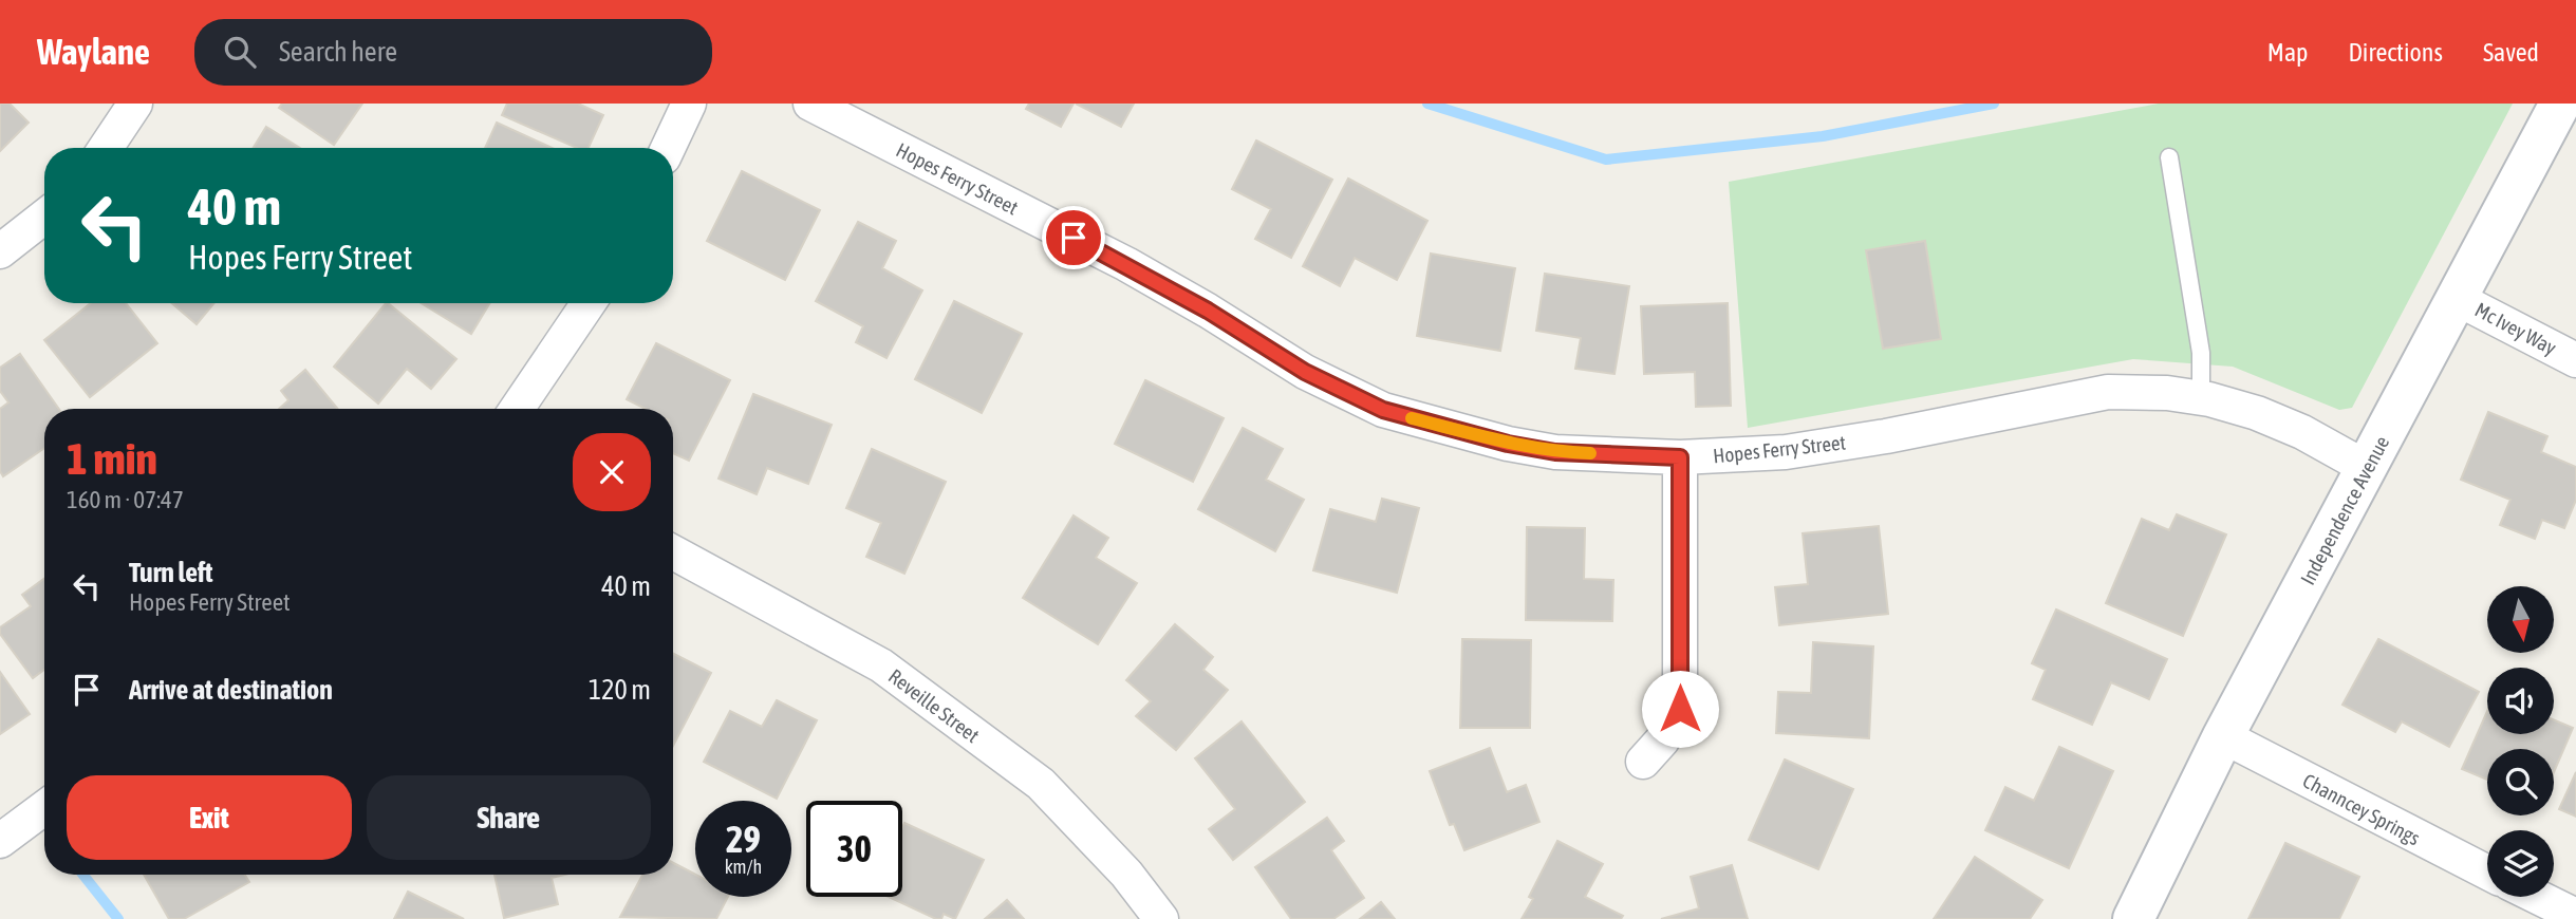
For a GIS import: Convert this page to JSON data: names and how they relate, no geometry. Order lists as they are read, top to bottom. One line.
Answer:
{"streets":{"street":["Hopes Ferry Street","Mc Ivey Way","Independence Avenue","Reveille Street","Channcey Springs"]},"crossings":[["Hopes Ferry Street","Independence Avenue"],["Mc Ivey Way","Independence Avenue"],["Independence Avenue","Channcey Springs"]],"north":"bottom","page":{"header":"Waylane","search":"Search here","nav":["Map","Directions","Saved"],"turn":["40 m","Hopes Ferry Street"],"heading":["1 min","160 m · 07:47"],"list":[{"name":"Turn left","note":"Hopes Ferry Street","value":"40 m"},{"name":"Arrive at destination","value":"120 m"}],"buttons":["Exit","Share"],"speed":"29 km/h","limit":"30"}}
